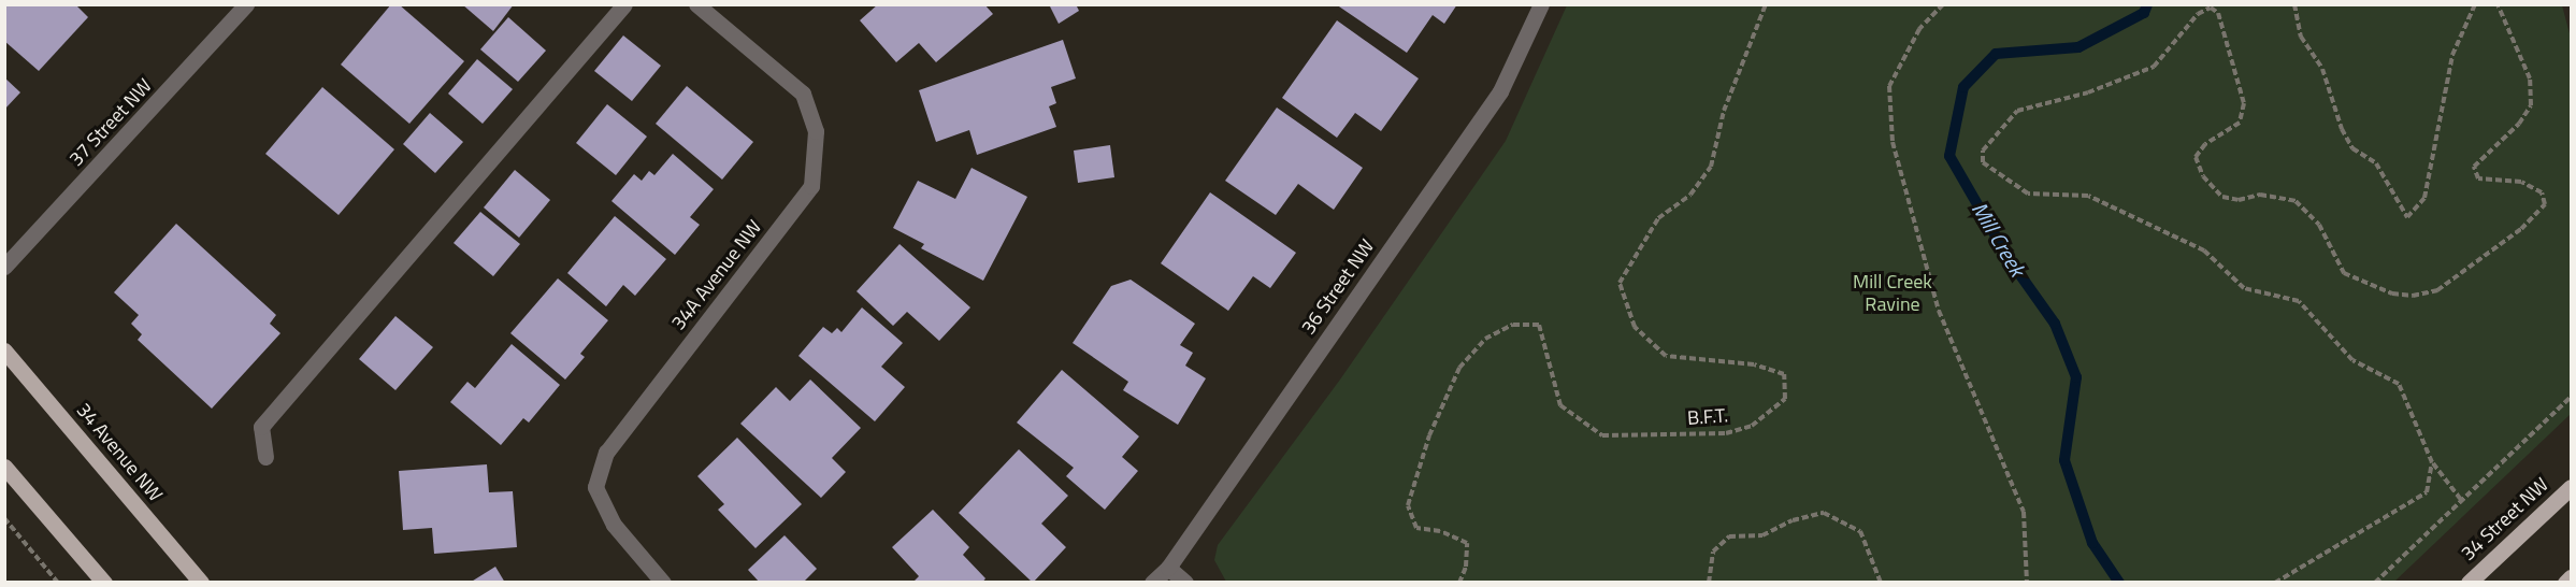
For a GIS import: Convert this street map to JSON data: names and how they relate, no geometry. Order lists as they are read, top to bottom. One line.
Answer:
{"streets":{"main road":["34 Avenue NW","34 Street NW"],"street":["37 Street NW","34A Avenue NW","36 Street NW"],"path":["B.F.T."]},"water":["Mill Creek"],"parks":["Mill Creek Ravine"]}
